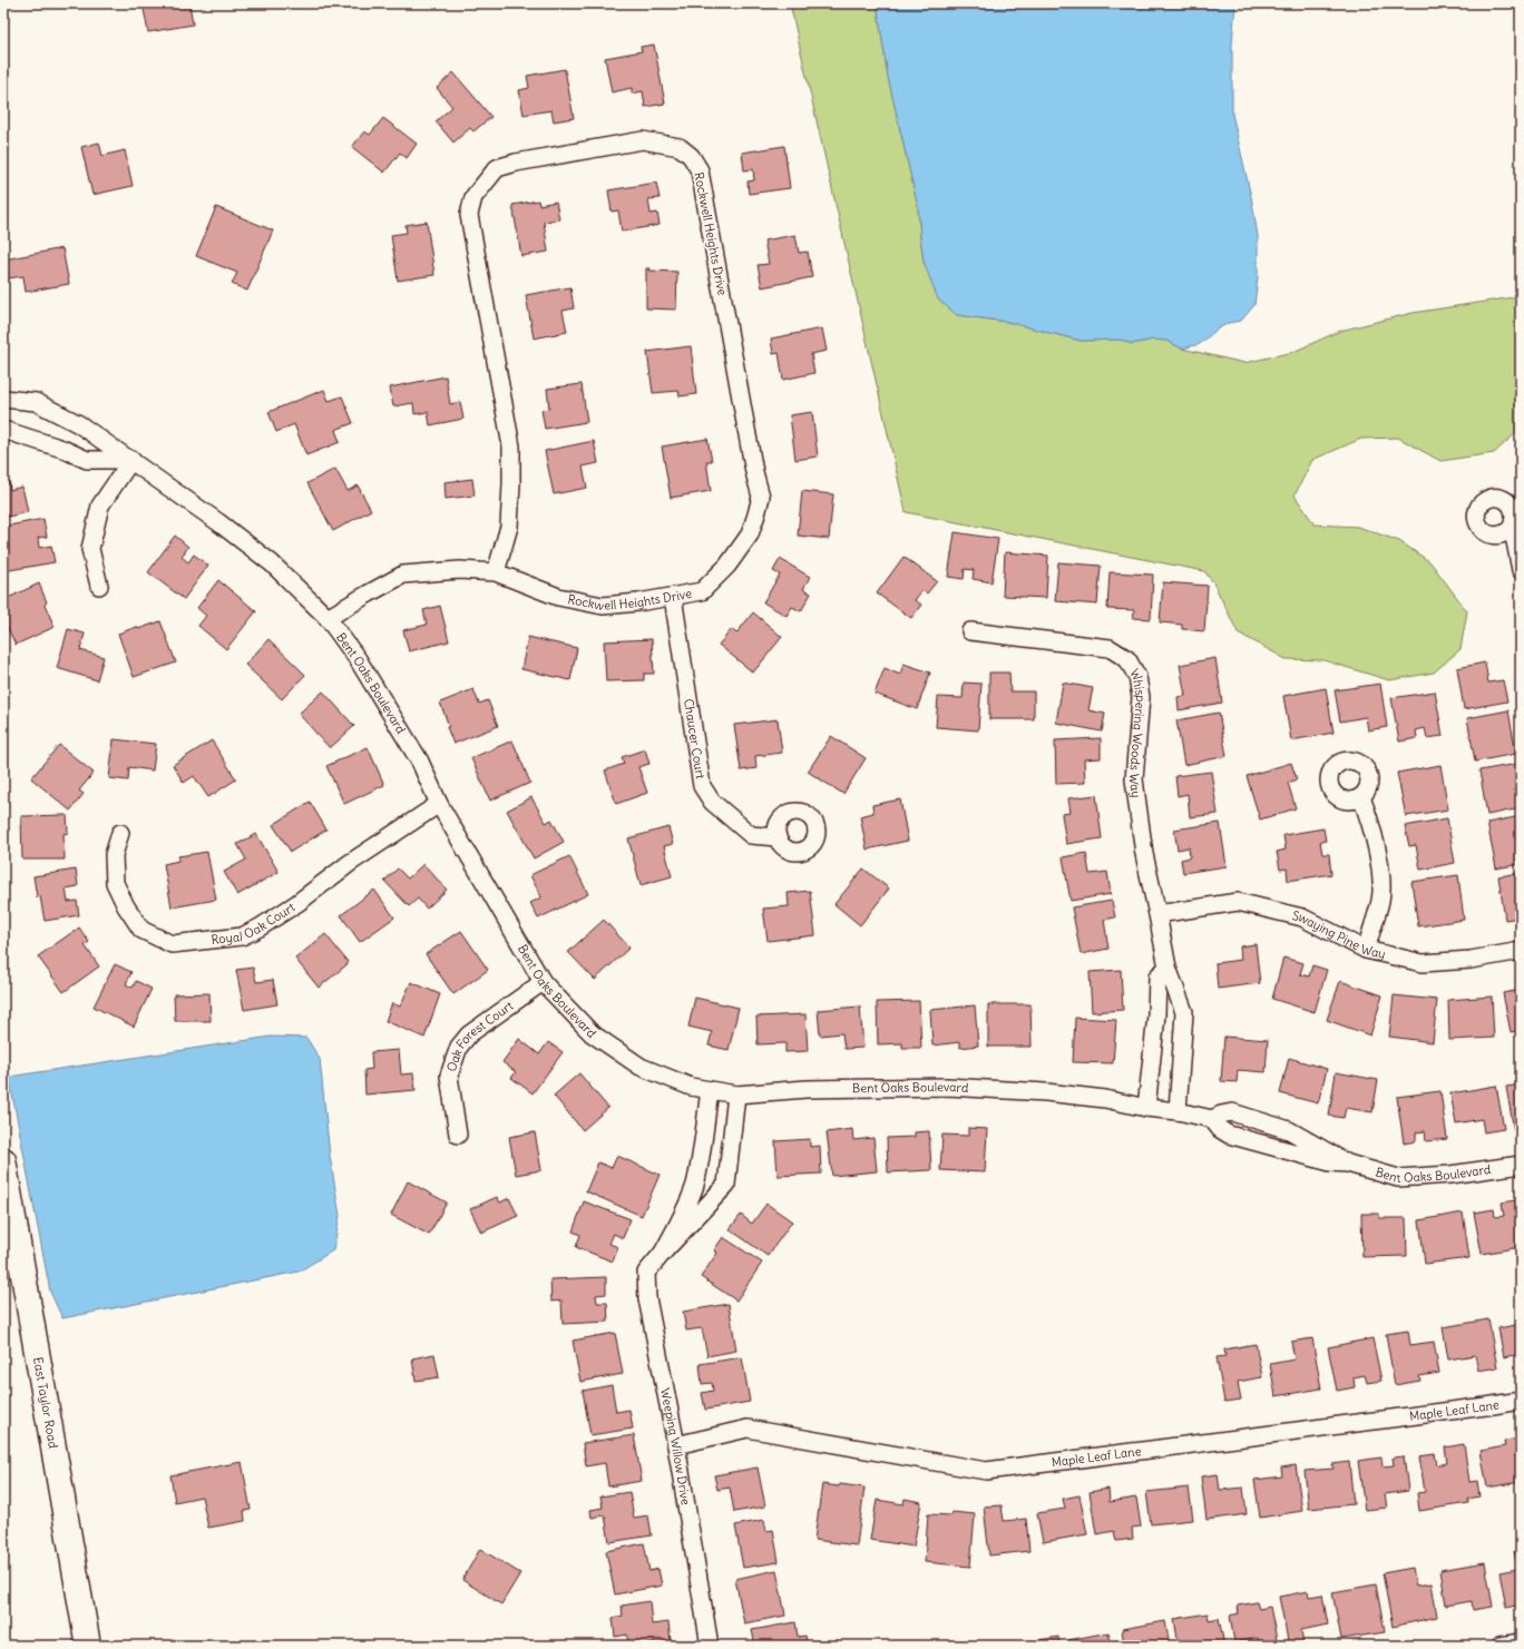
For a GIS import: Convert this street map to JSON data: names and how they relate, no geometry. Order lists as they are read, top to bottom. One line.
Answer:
{"streets":{"main road":["East Taylor Road"],"street":["Rockwell Heights Drive","Bent Oaks Boulevard","Whispering Woods Way","Chaucer Court","Royal Oak Court","Swaying Pine Way","Oak Forest Court","Maple Leaf Lane","Weeping Willow Drive"]},"crossings":[["Rockwell Heights Drive","Bent Oaks Boulevard"],["Rockwell Heights Drive","Chaucer Court"],["Bent Oaks Boulevard","Whispering Woods Way"],["Bent Oaks Boulevard","Royal Oak Court"],["Bent Oaks Boulevard","Oak Forest Court"],["Bent Oaks Boulevard","Weeping Willow Drive"],["Whispering Woods Way","Swaying Pine Way"],["Maple Leaf Lane","Weeping Willow Drive"]]}
